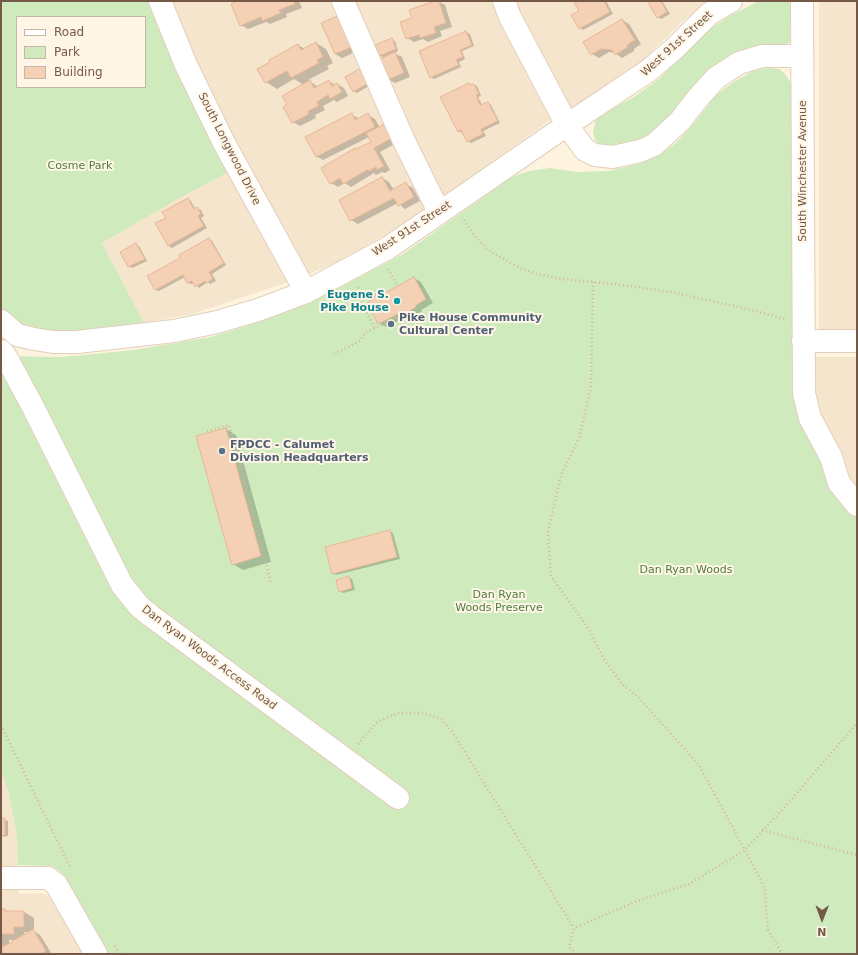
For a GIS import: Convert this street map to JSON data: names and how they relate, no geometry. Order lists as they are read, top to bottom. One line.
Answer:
{"streets":{"street":["West 91st Street","South Longwood Drive","South Winchester Avenue","Dan Ryan Woods Access Road"]},"crossings":[["West 91st Street","South Longwood Drive"]],"parks":["Cosme Park","Dan Ryan Woods","Dan Ryan Woods Preserve"],"places":["Eugene S. Pike House","Pike House Community Cultural Center","FPDCC - Calumet Division Headquarters"],"legend":["Road","Park","Building"],"north":"bottom"}
